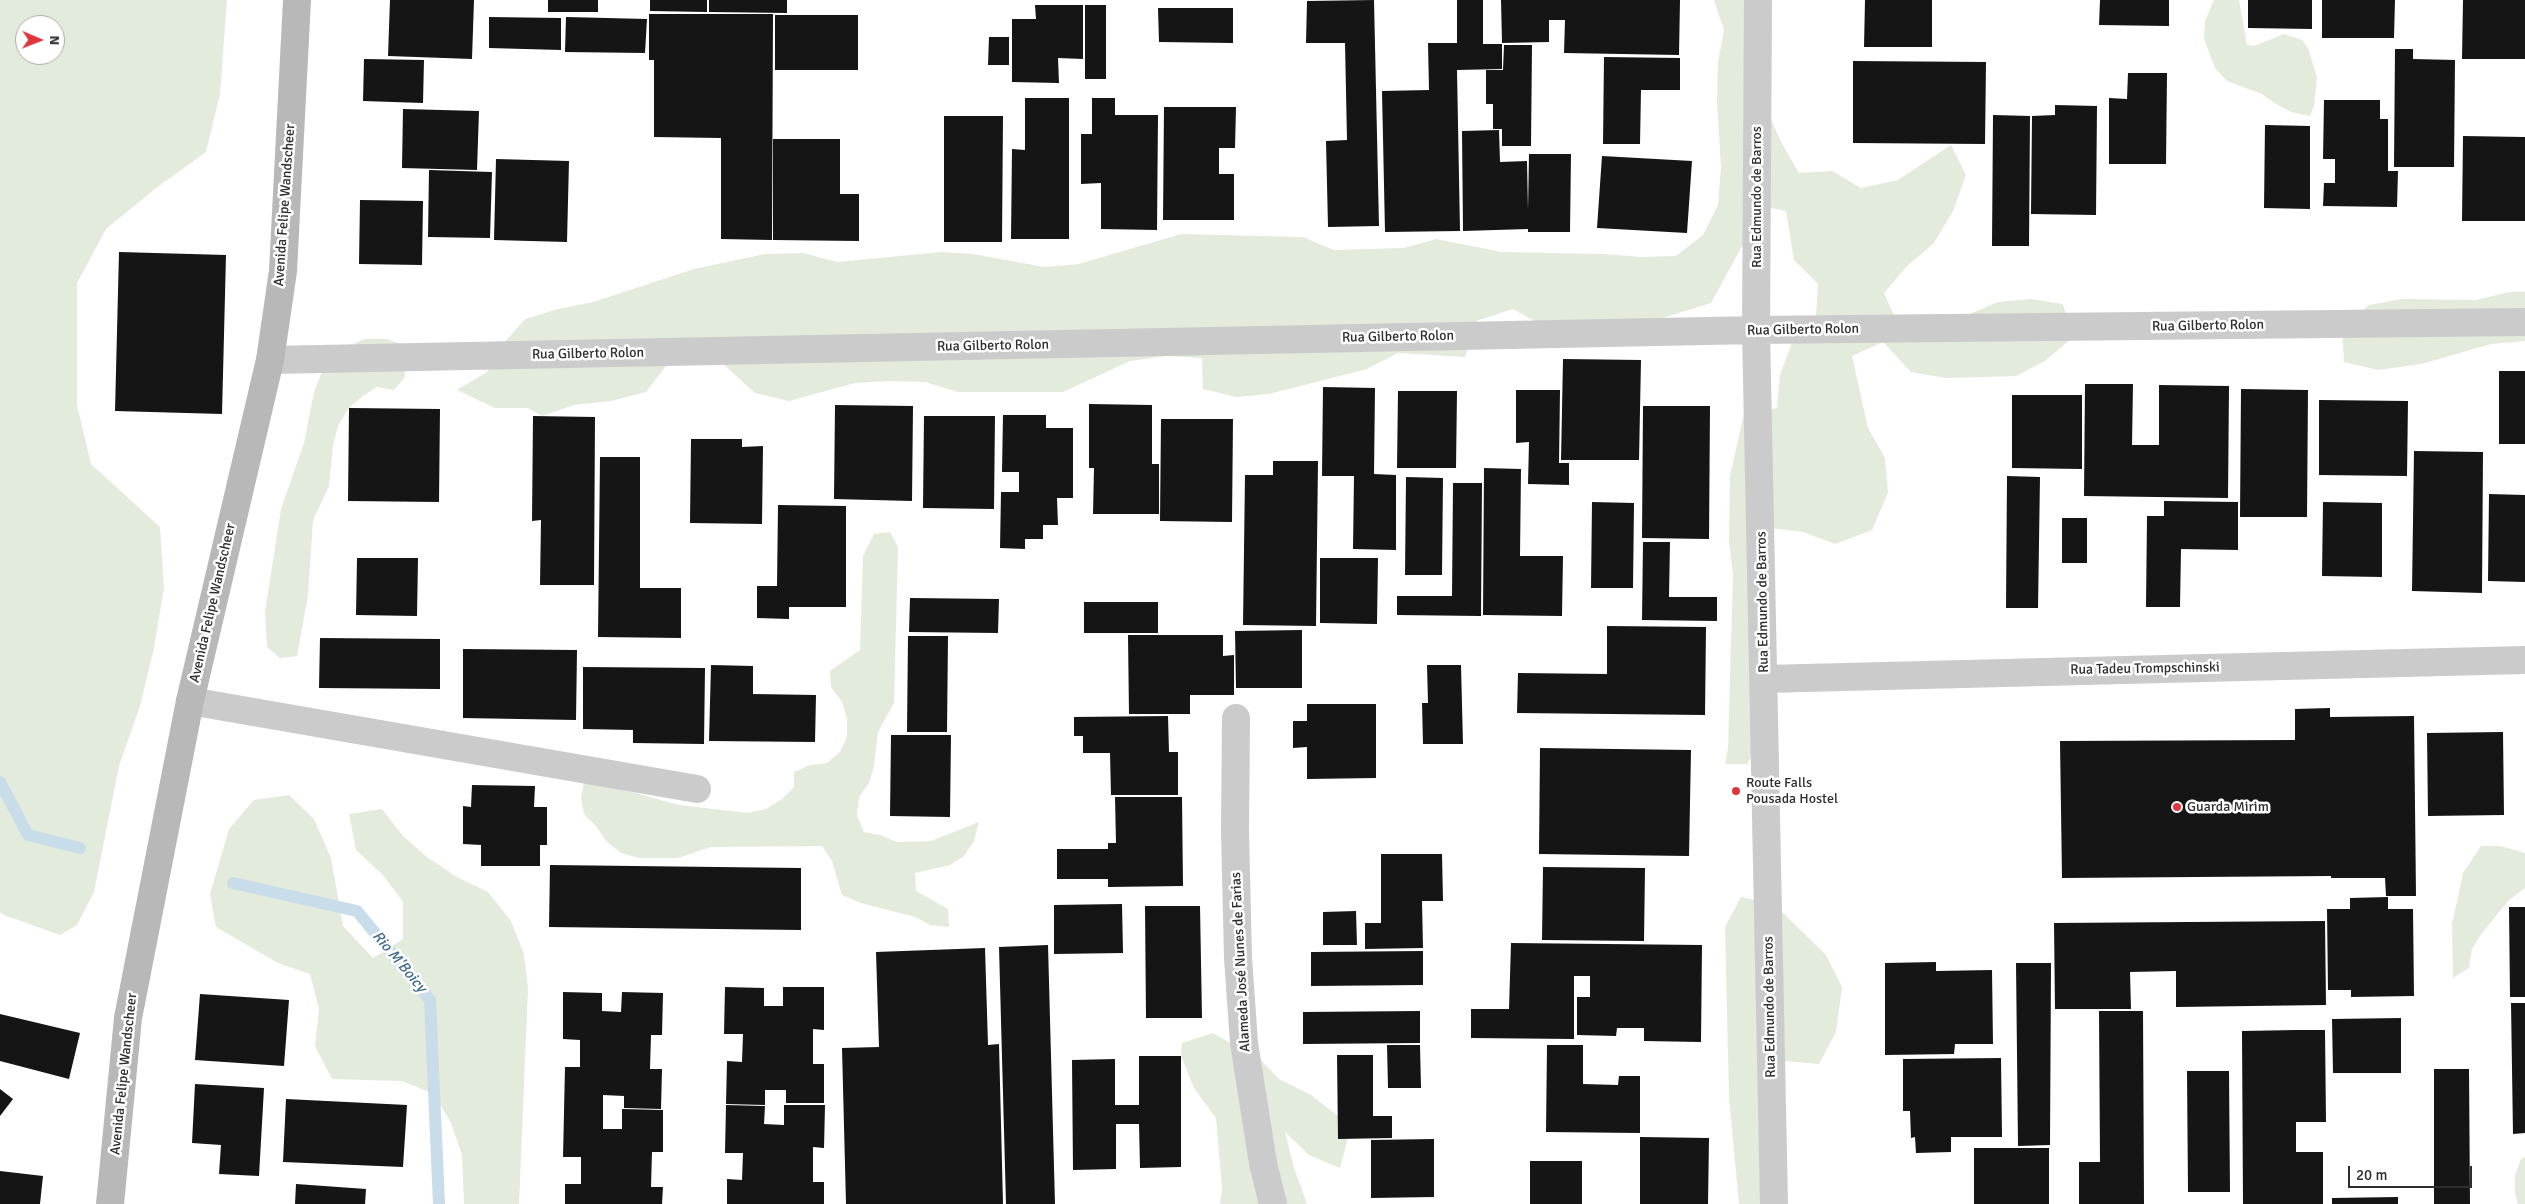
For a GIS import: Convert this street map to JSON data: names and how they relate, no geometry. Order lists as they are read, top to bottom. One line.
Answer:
{"streets":{"main road":["Avenida Felipe Wandscheer"],"street":["Rua Edmundo de Barros","Rua Gilberto Rolon","Rua Tadeu Trompschinski","Alameda José Nunes de Farias"]},"crossings":[["Rua Edmundo de Barros","Rua Gilberto Rolon"],["Rua Edmundo de Barros","Rua Tadeu Trompschinski"],["Avenida Felipe Wandscheer","Rua Gilberto Rolon"]],"water":["Rio M'Boicy"],"places":["Route Falls Pousada Hostel","Guarda Mirim"],"scale_bar":"20 m","north":"right"}
